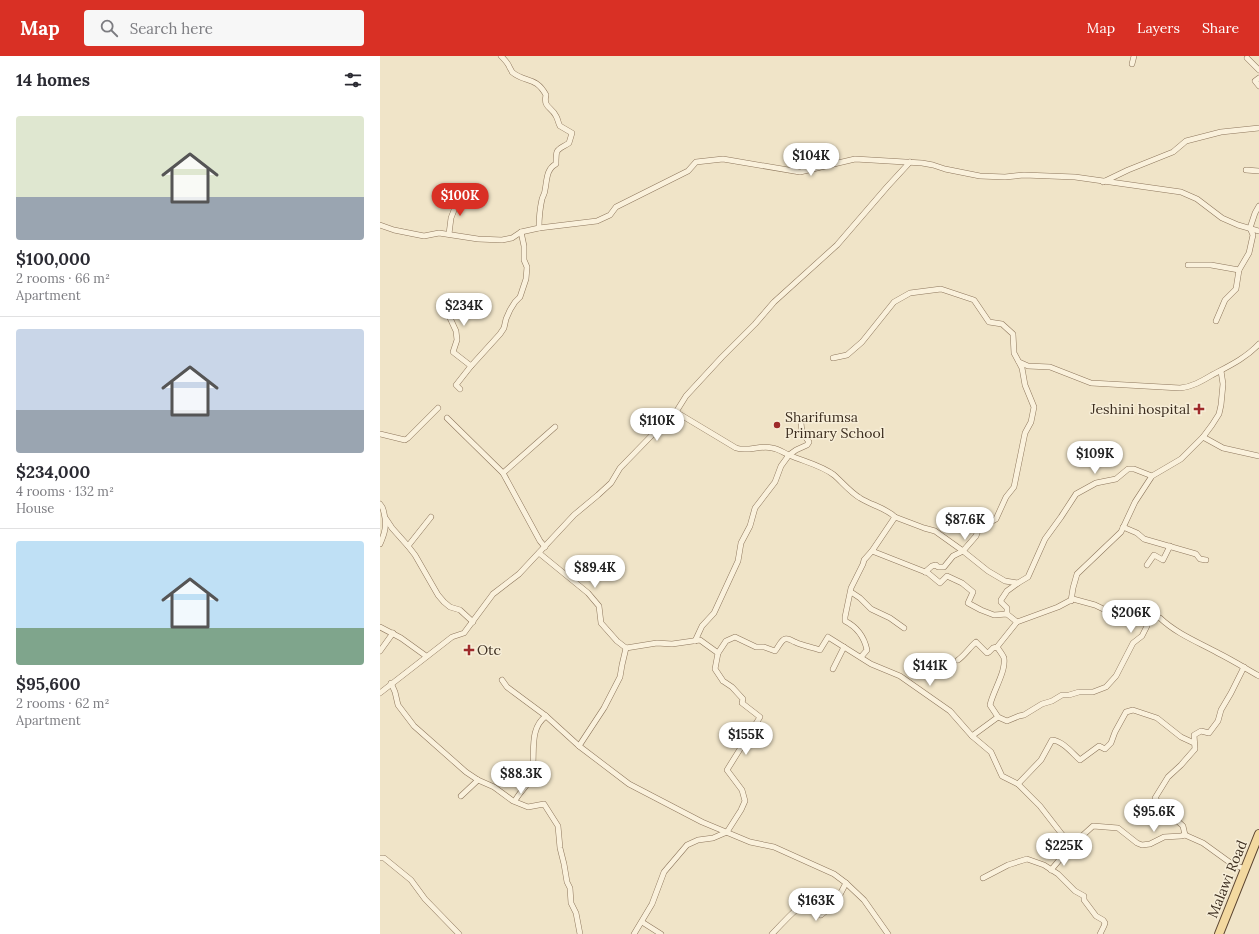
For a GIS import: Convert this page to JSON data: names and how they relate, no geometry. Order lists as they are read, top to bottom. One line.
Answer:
{"streets":{"main road":["Malawi Road"]},"places":{"health":["Jeshini hospital","Otc"],"other":["Sharifumsa Primary School"]},"page":{"header":"Map","search":"Search here","nav":["Map","Layers","Share"],"heading":"14 homes","list":[{"name":"$100,000","note":"2 rooms · 66 m² · Apartment"},{"name":"$234,000","note":"4 rooms · 132 m² · House"},{"name":"$95,600","note":"2 rooms · 62 m² · Apartment"}],"price":["$104K","$100K","$234K","$110K","$109K","$87.6K","$89.4K","$206K","$141K","$155K","$88.3K","$95.6K","$225K","$163K"]}}
